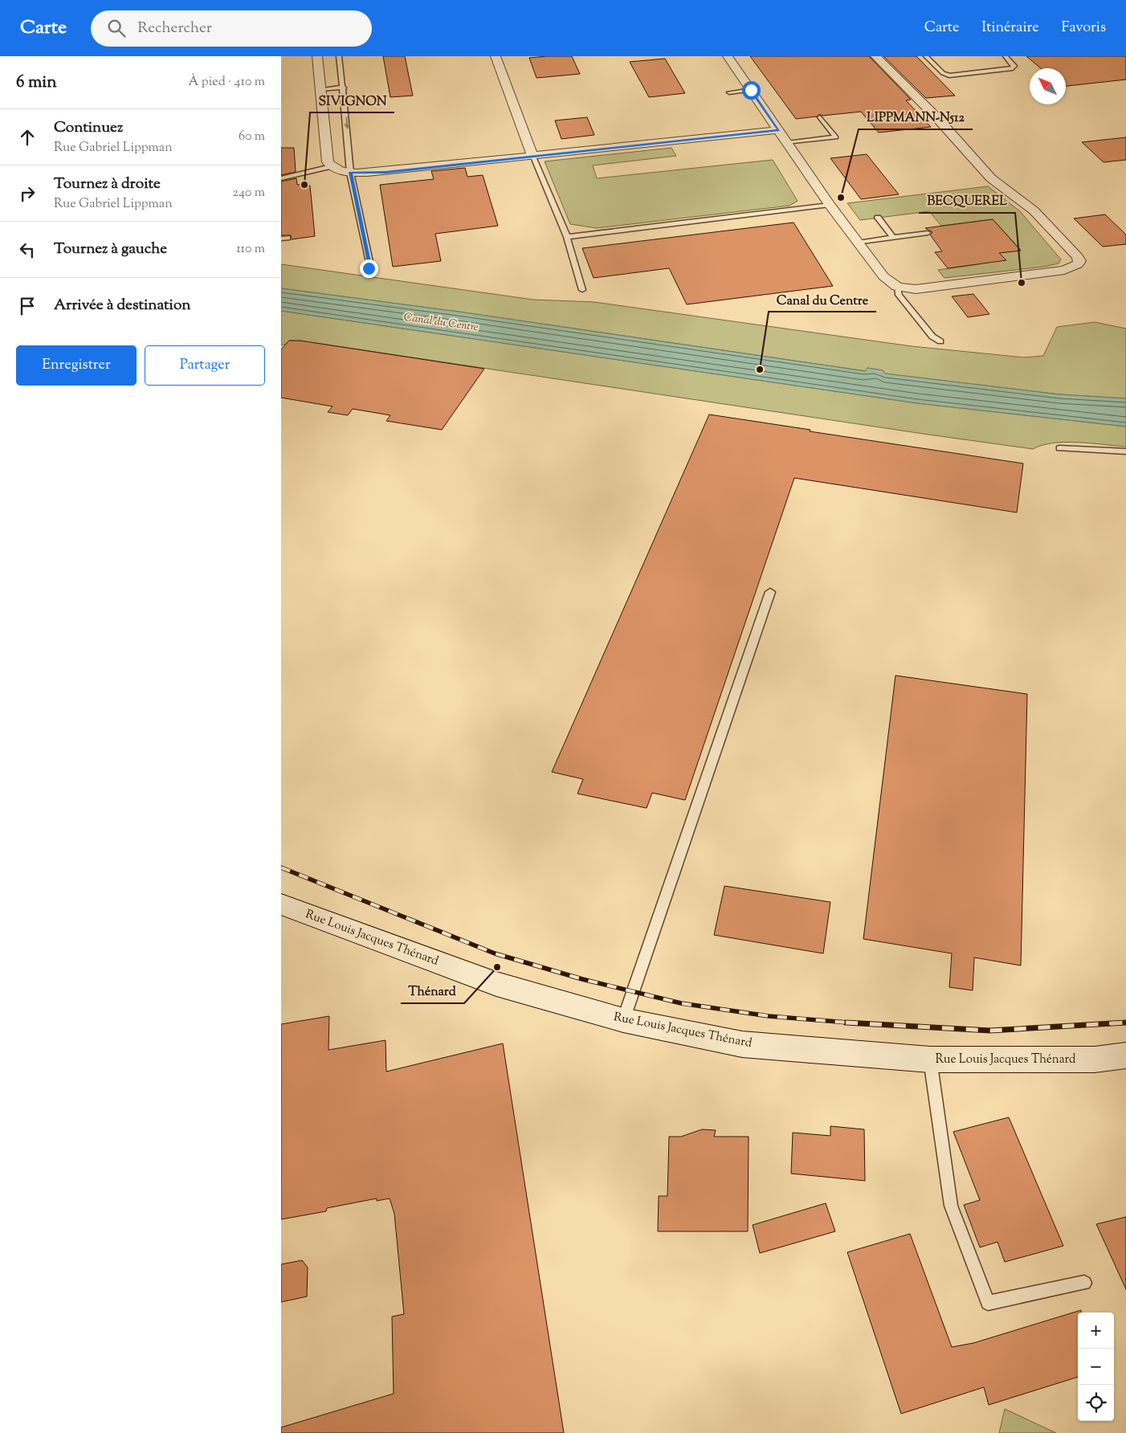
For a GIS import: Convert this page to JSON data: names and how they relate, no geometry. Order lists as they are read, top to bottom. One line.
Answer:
{"streets":{"main road":["Rue Louis Jacques Thénard"]},"water":["Canal du Centre"],"places":["SIVIGNON","LIPPMANN-N512","BECQUEREL","Canal du Centre","Thénard"],"north":"top left","page":{"header":"Carte","search":"Rechercher","nav":["Carte","Itinéraire","Favoris"],"heading":["6 min","À pied · 410 m"],"list":[["Continuez","Rue Gabriel Lippman","60 m"],["Tournez à droite","Rue Gabriel Lippman","240 m"],["Tournez à gauche","110 m"],"Arrivée à destination"],"buttons":["Enregistrer","Partager"],"map_buttons":["+","−"]}}
